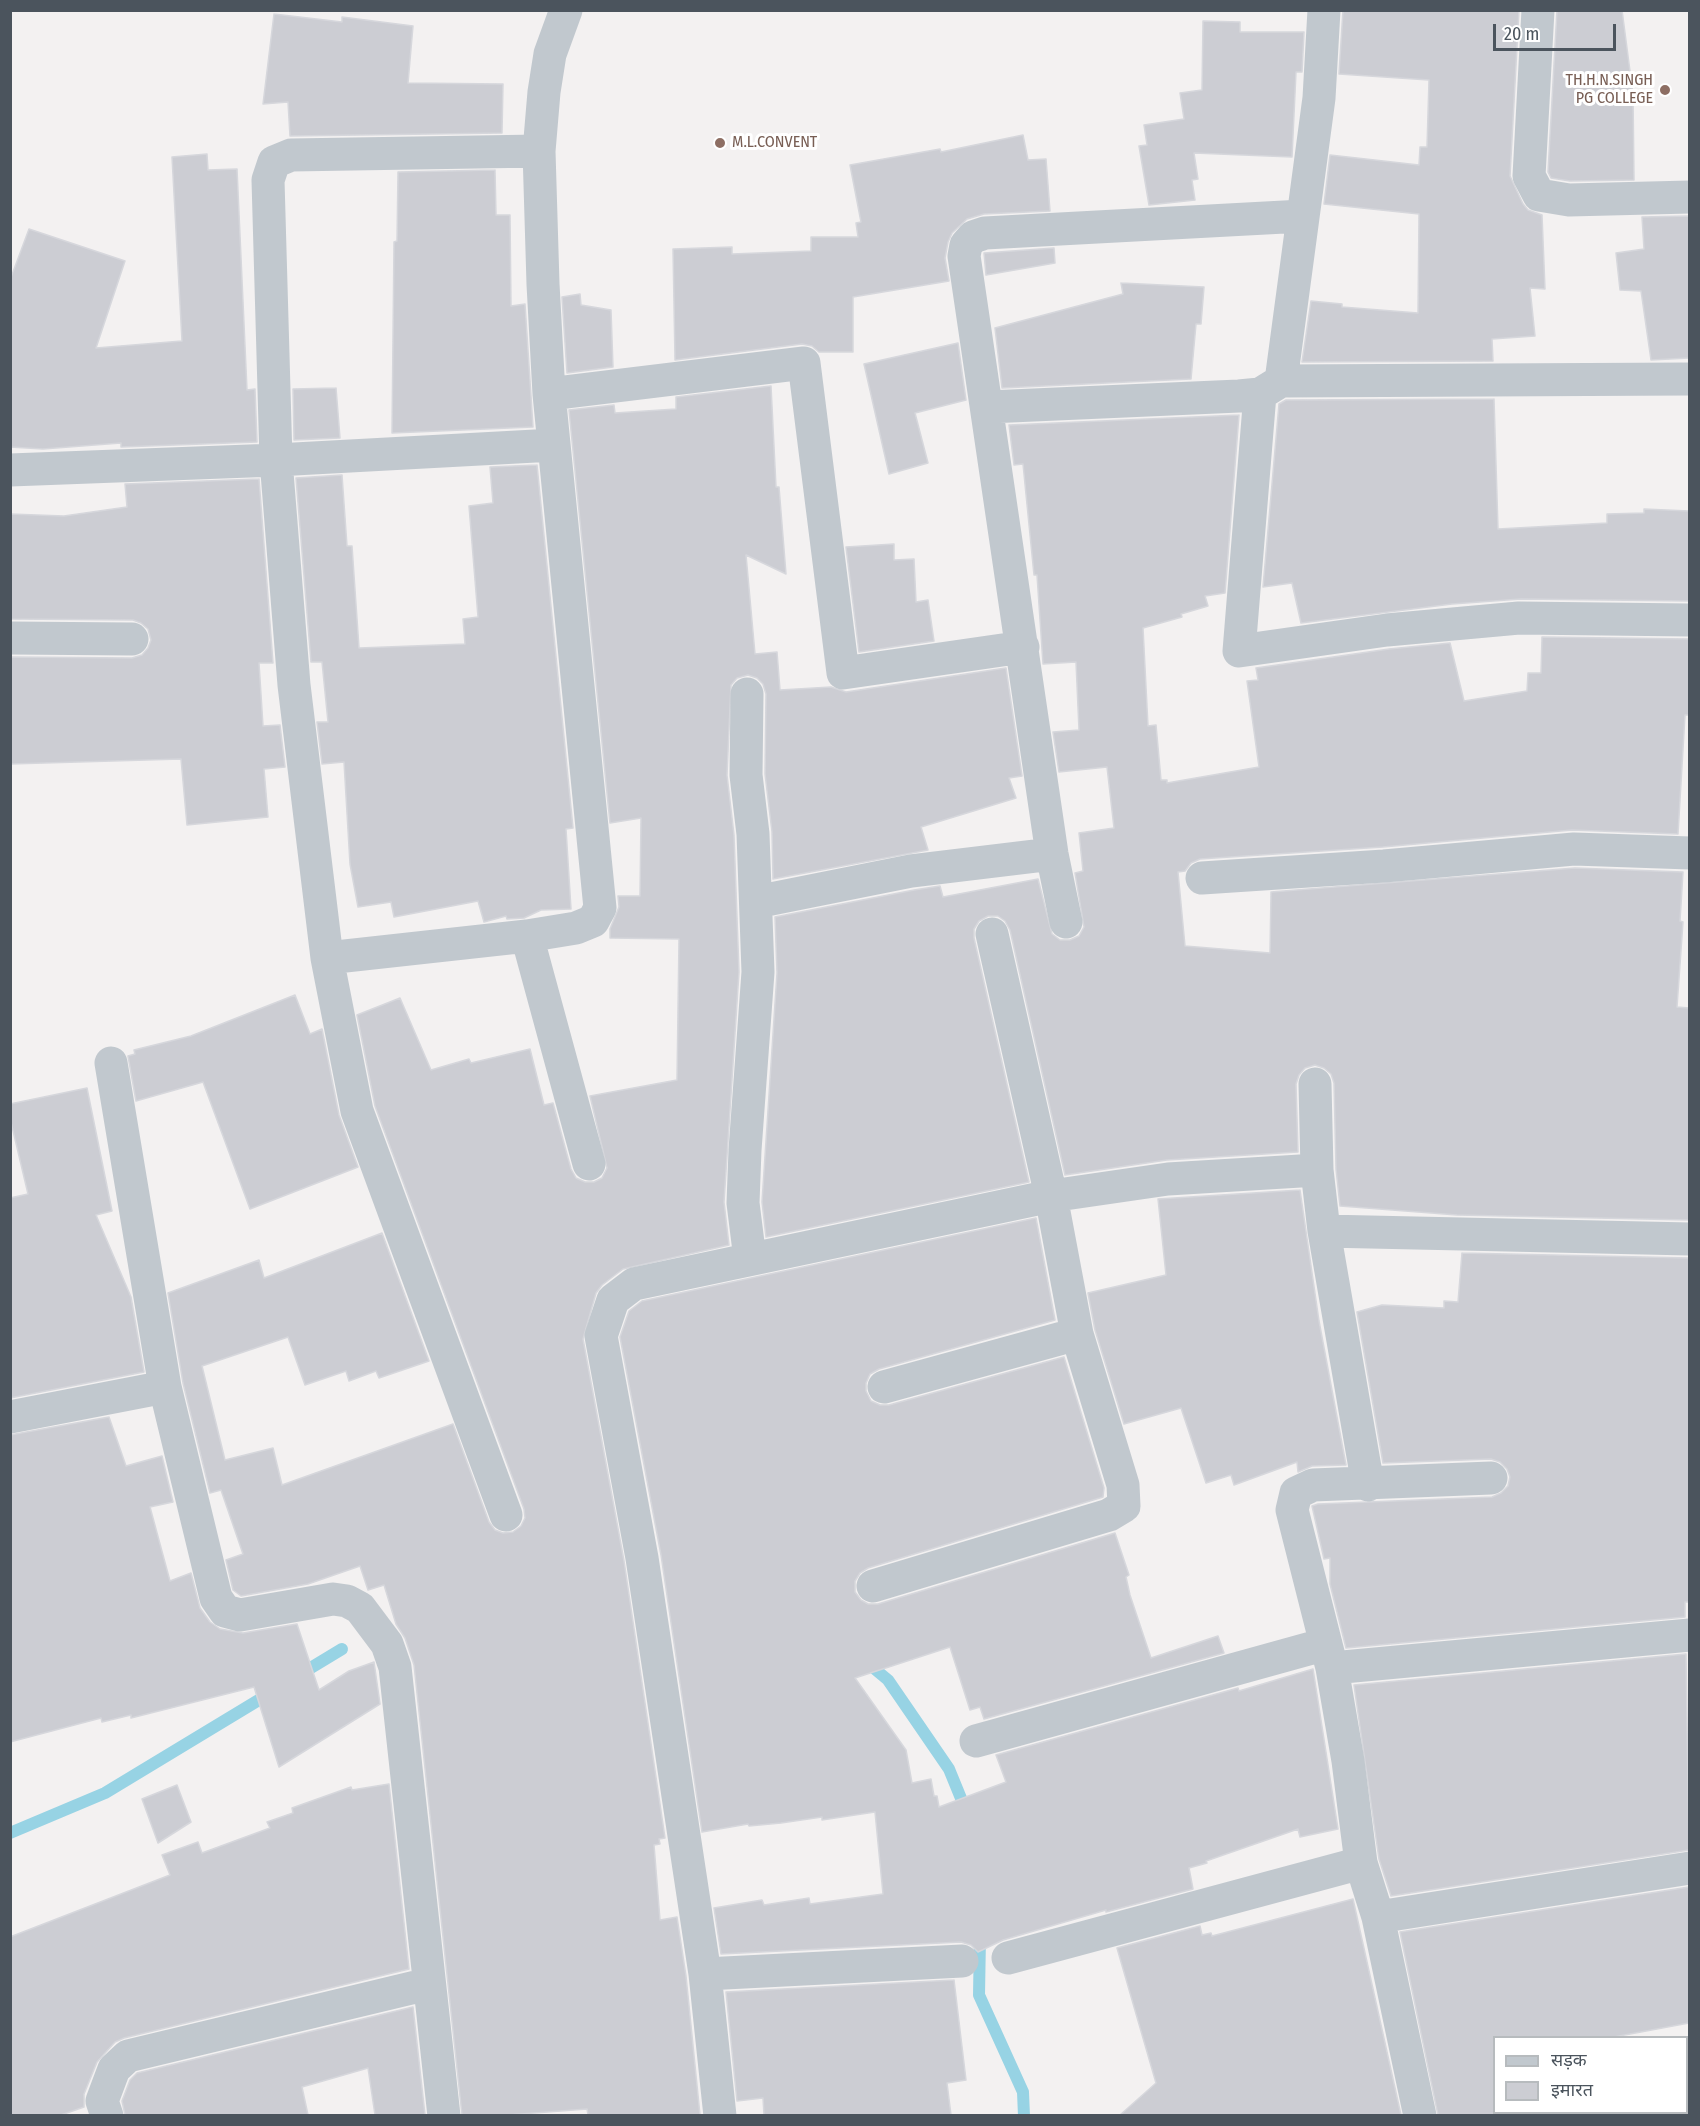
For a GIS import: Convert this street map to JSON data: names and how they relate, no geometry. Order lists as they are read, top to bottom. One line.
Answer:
{"places":["TH.H.N.SINGH PG COLLEGE","M.L.CONVENT"],"legend":["सड़क","इमारत"],"scale_bar":"20 m"}
